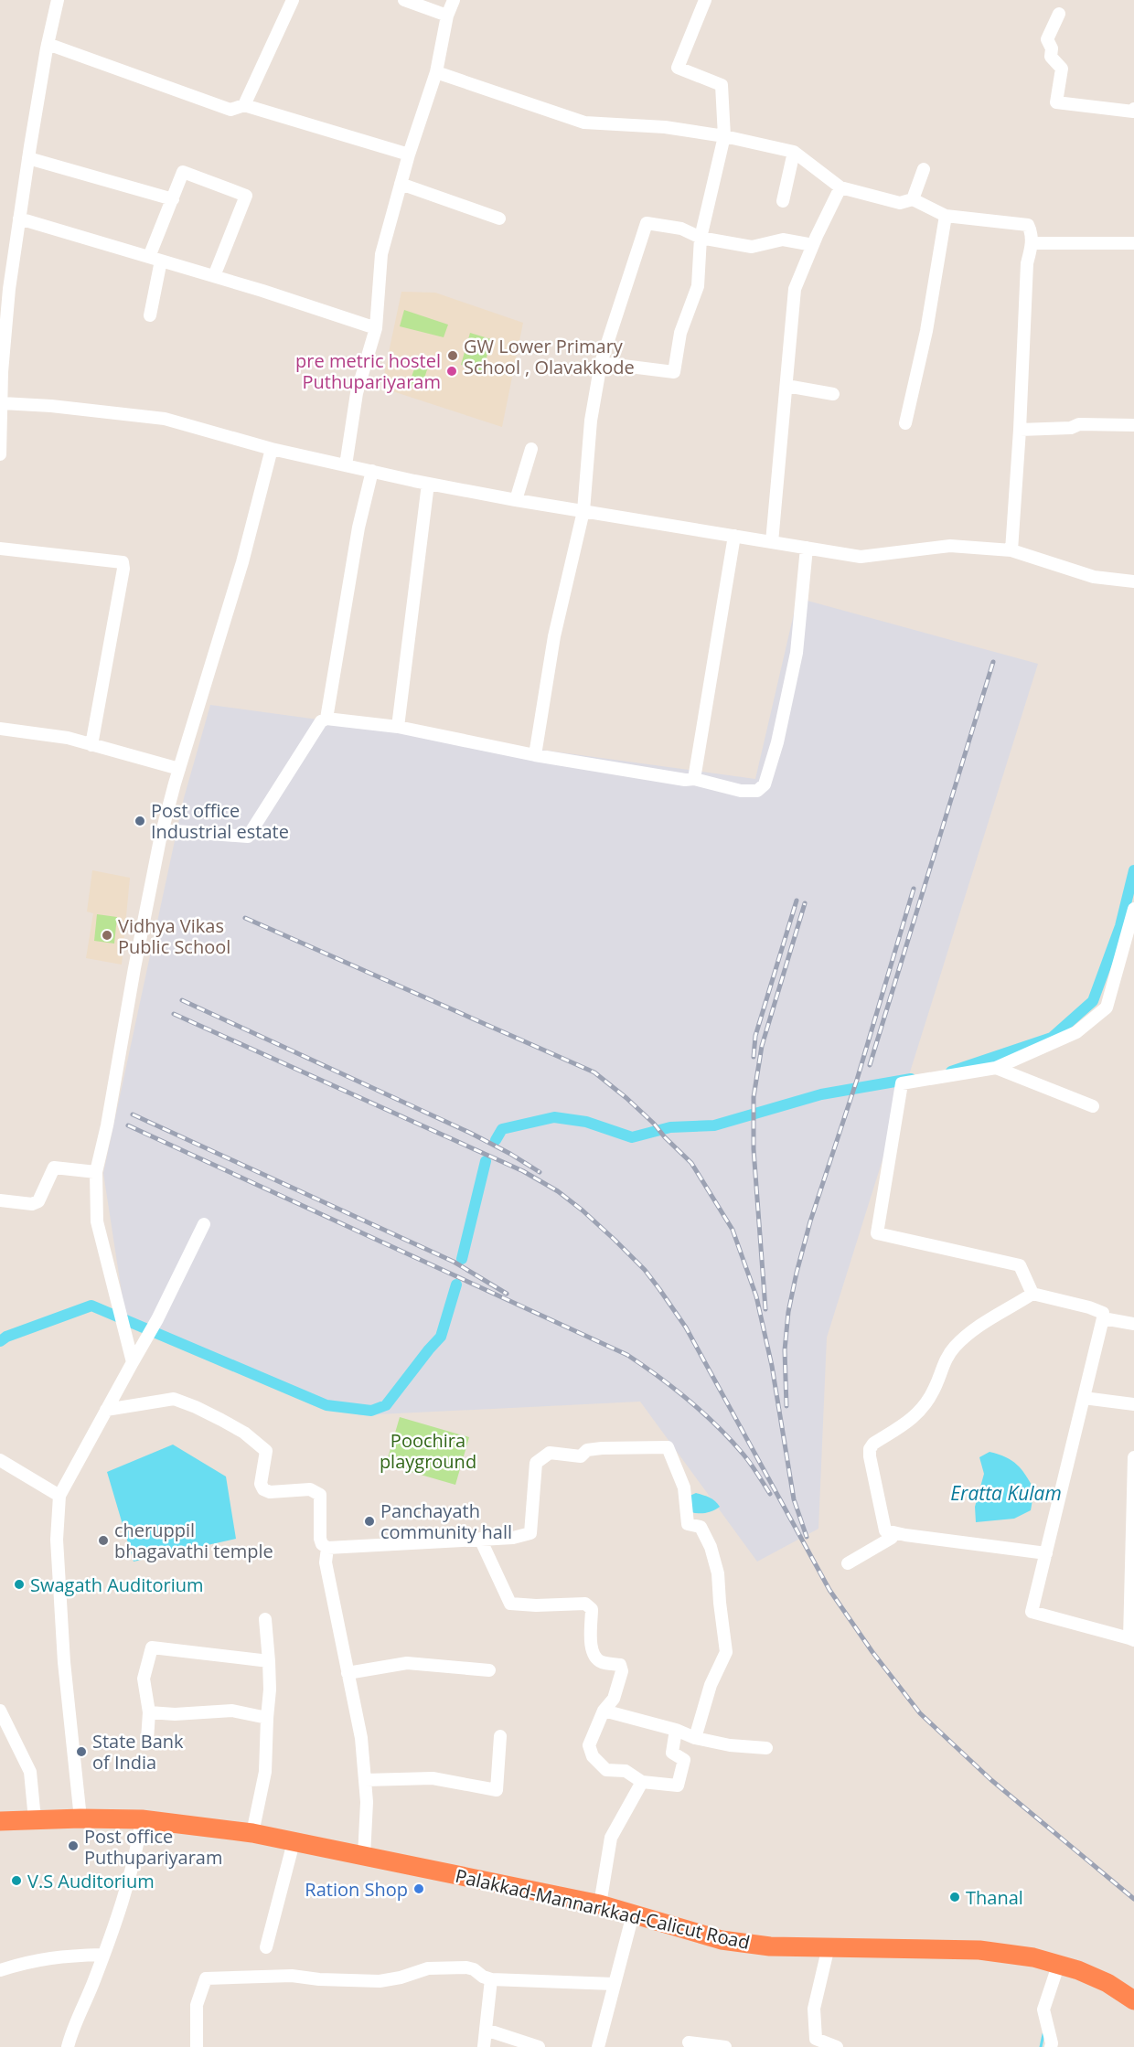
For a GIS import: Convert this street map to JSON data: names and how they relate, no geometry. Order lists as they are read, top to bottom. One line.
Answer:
{"streets":{"highway":["Palakkad-Mannarkkad-Calicut Road"]},"water":["Eratta Kulam"],"parks":["Poochira playground"],"places":["GW Lower Primary School , Olavakkode","pre metric hostel Puthupariyaram","Post office Industrial estate","Vidhya Vikas Public School","Panchayath community hall","cheruppil bhagavathi temple","Swagath Auditorium","State Bank of India","Post office Puthupariyaram","V.S Auditorium","Ration Shop","Thanal"]}
